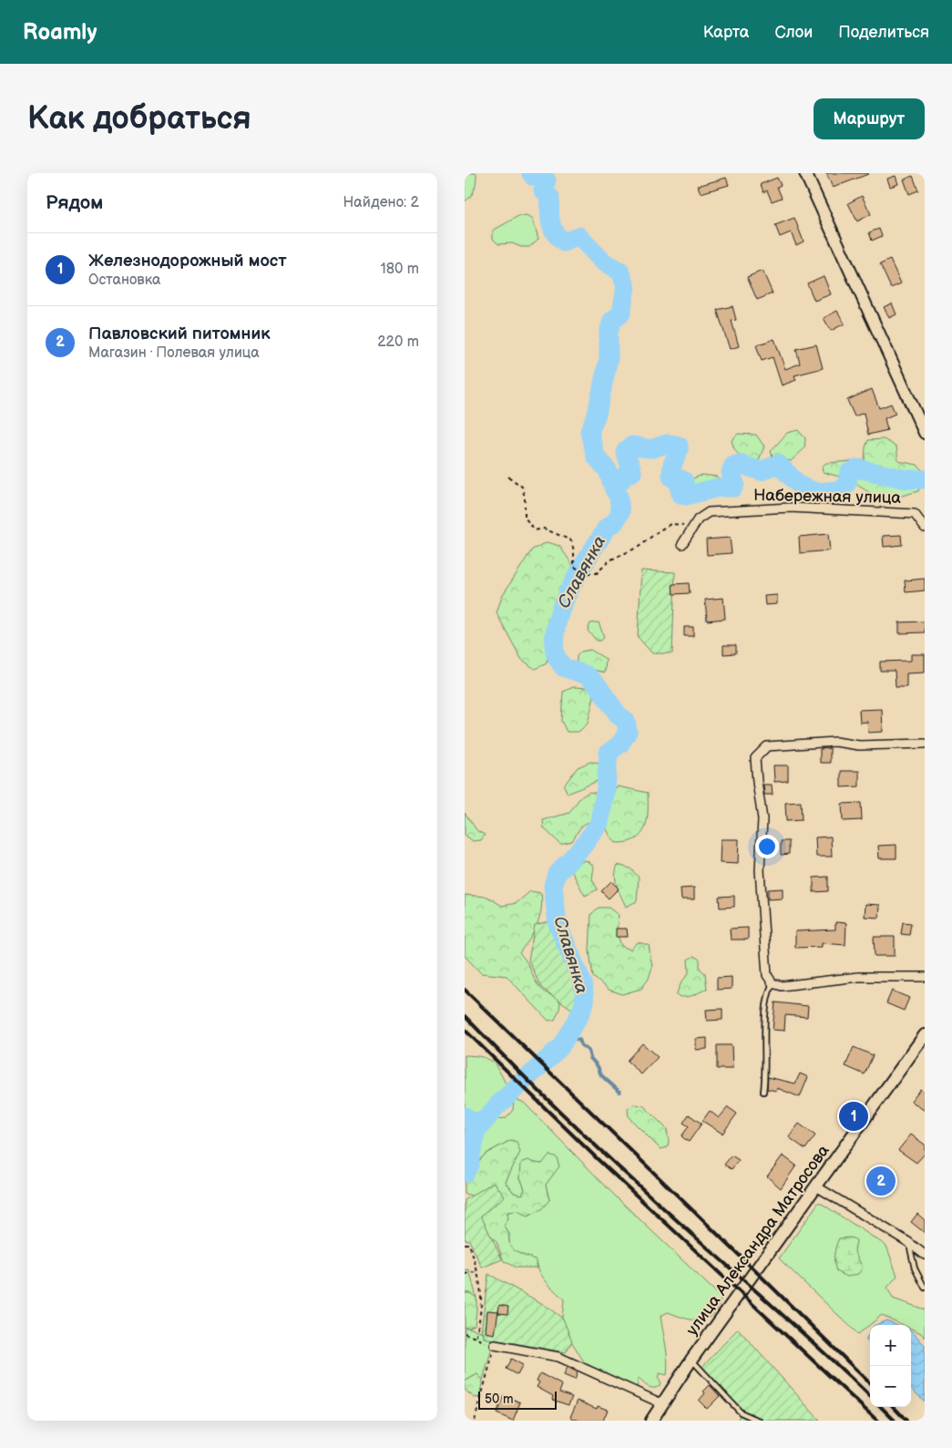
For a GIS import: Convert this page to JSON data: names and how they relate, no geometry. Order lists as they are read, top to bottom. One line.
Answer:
{"streets":{"main road":["улица Александра Матросова"],"street":["Набережная улица"]},"water":["Славянка"],"scale_bar":"50 m","page":{"header":"Roamly","nav":["Карта","Слои","Поделиться"],"buttons":"Маршрут","title":"Как добраться","heading":["Рядом","Найдено: 2"],"list":[{"mark":"1","name":"Железнодорожный мост","note":"Остановка","value":"180 m"},{"mark":"2","name":"Павловский питомник","note":"Магазин · Полевая улица","value":"220 m"}],"pins":["1","2"],"map_buttons":["+","−"],"scale":"50 m"}}
